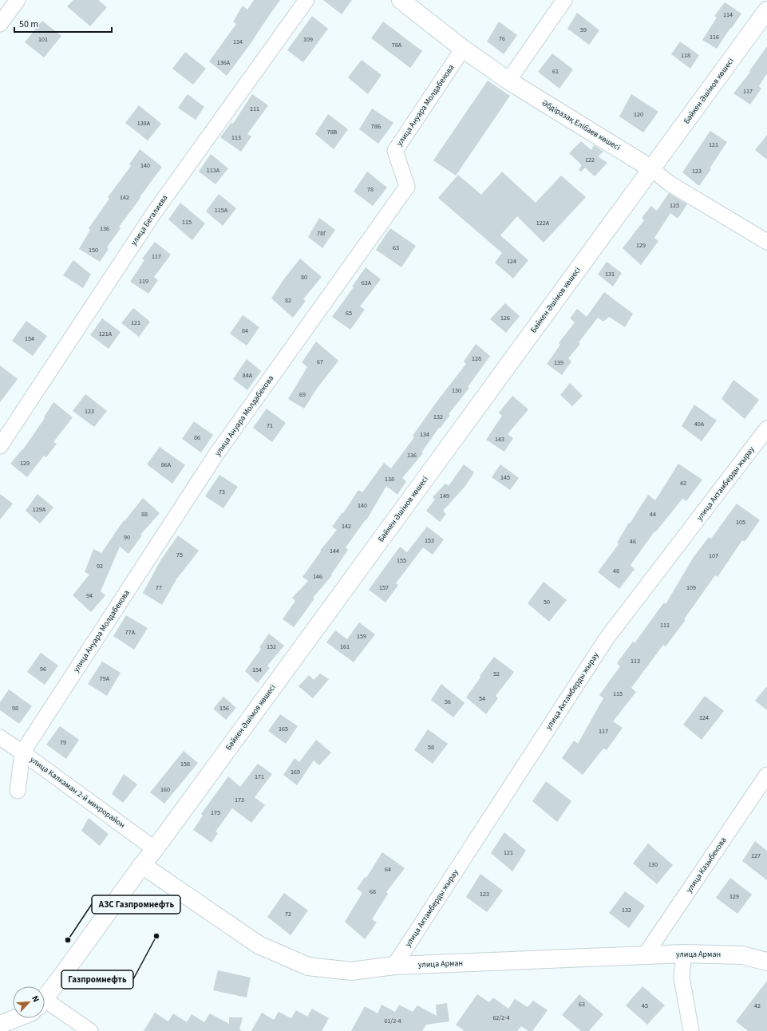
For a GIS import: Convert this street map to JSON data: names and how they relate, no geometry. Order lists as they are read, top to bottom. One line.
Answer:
{"streets":{"main road":["Бәйкен Әшімов көшесі","Әбдіразақ Елібаев көшесі","улица Арман"],"street":["улица Ануара Молдабекова","улица Бегалиева","улица Актамберды жырау","улица Калкаман 2-й микрорайон","улица Казыбекова"]},"crossings":[["Бәйкен Әшімов көшесі","Әбдіразақ Елібаев көшесі"],["Бәйкен Әшімов көшесі","улица Калкаман 2-й микрорайон"],["Бәйкен Әшімов көшесі","улица Арман"],["улица Ануара Молдабекова","Әбдіразақ Елібаев көшесі"],["улица Ануара Молдабекова","улица Калкаман 2-й микрорайон"],["улица Актамберды жырау","улица Арман"],["улица Казыбекова","улица Арман"]],"places":["Газпромнефть","АЗС Газпромнефть"],"house_numbers":["114","59","116","76","101","109","134","78А","118","136А","61","117","111","120","138А","78Б","78В","113","121","122","140","113А","123","78","142","125","115А","115","122А","136","78Г","129","63","150","117","124","131","80","119","63А","82","65","126","121","84","121А","154","128","67","139","84А","130","69","123","132","40А","71","134","86","143","136","129","86А","145","138","42","73","149","140","129А","88","44","105","142","90","153","46","144","75","107","155","92","48","146","77","157","109","94","50","111","77А","159","152","161","113","96","154","52","79А","115","54","56","98","156","124","165","117","79","58","158","169","171","160","173","175","121","127","130","64","68","123","129","132","72","63","45","42","62/2-4","61/2-4"],"scale_bar":"50 m","north":"top right"}
